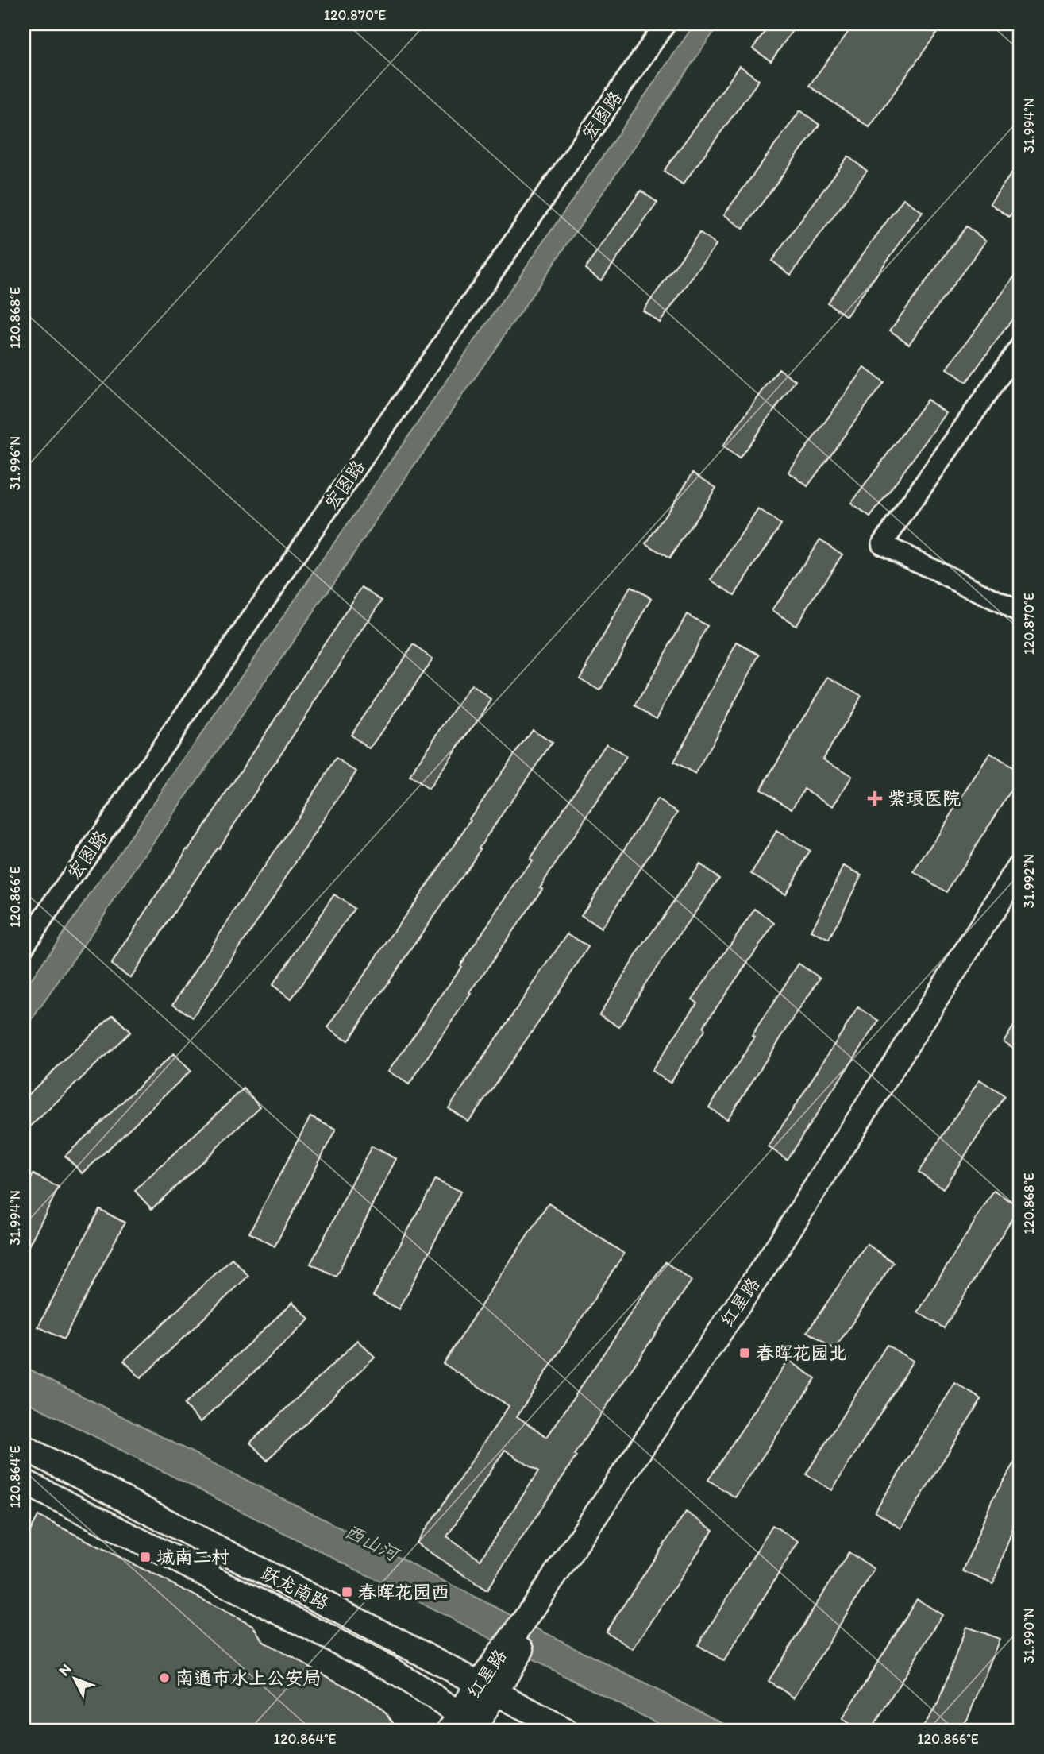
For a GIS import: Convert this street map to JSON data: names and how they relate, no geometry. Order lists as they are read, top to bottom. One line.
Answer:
{"streets":{"main road":["红星路","跃龙南路"],"street":["宏图路"]},"crossings":[["红星路","跃龙南路"]],"water":["西山河"],"places":{"health":["紫琅医院"],"transit":["春晖花园北","城南二村","春晖花园西"],"other":["南通市水上公安局"]},"north":"top left","coordinates":["120.870°E","31.994°N","120.868°E","31.996°N","31.992°N","120.866°E","120.864°E","31.990°N"]}
